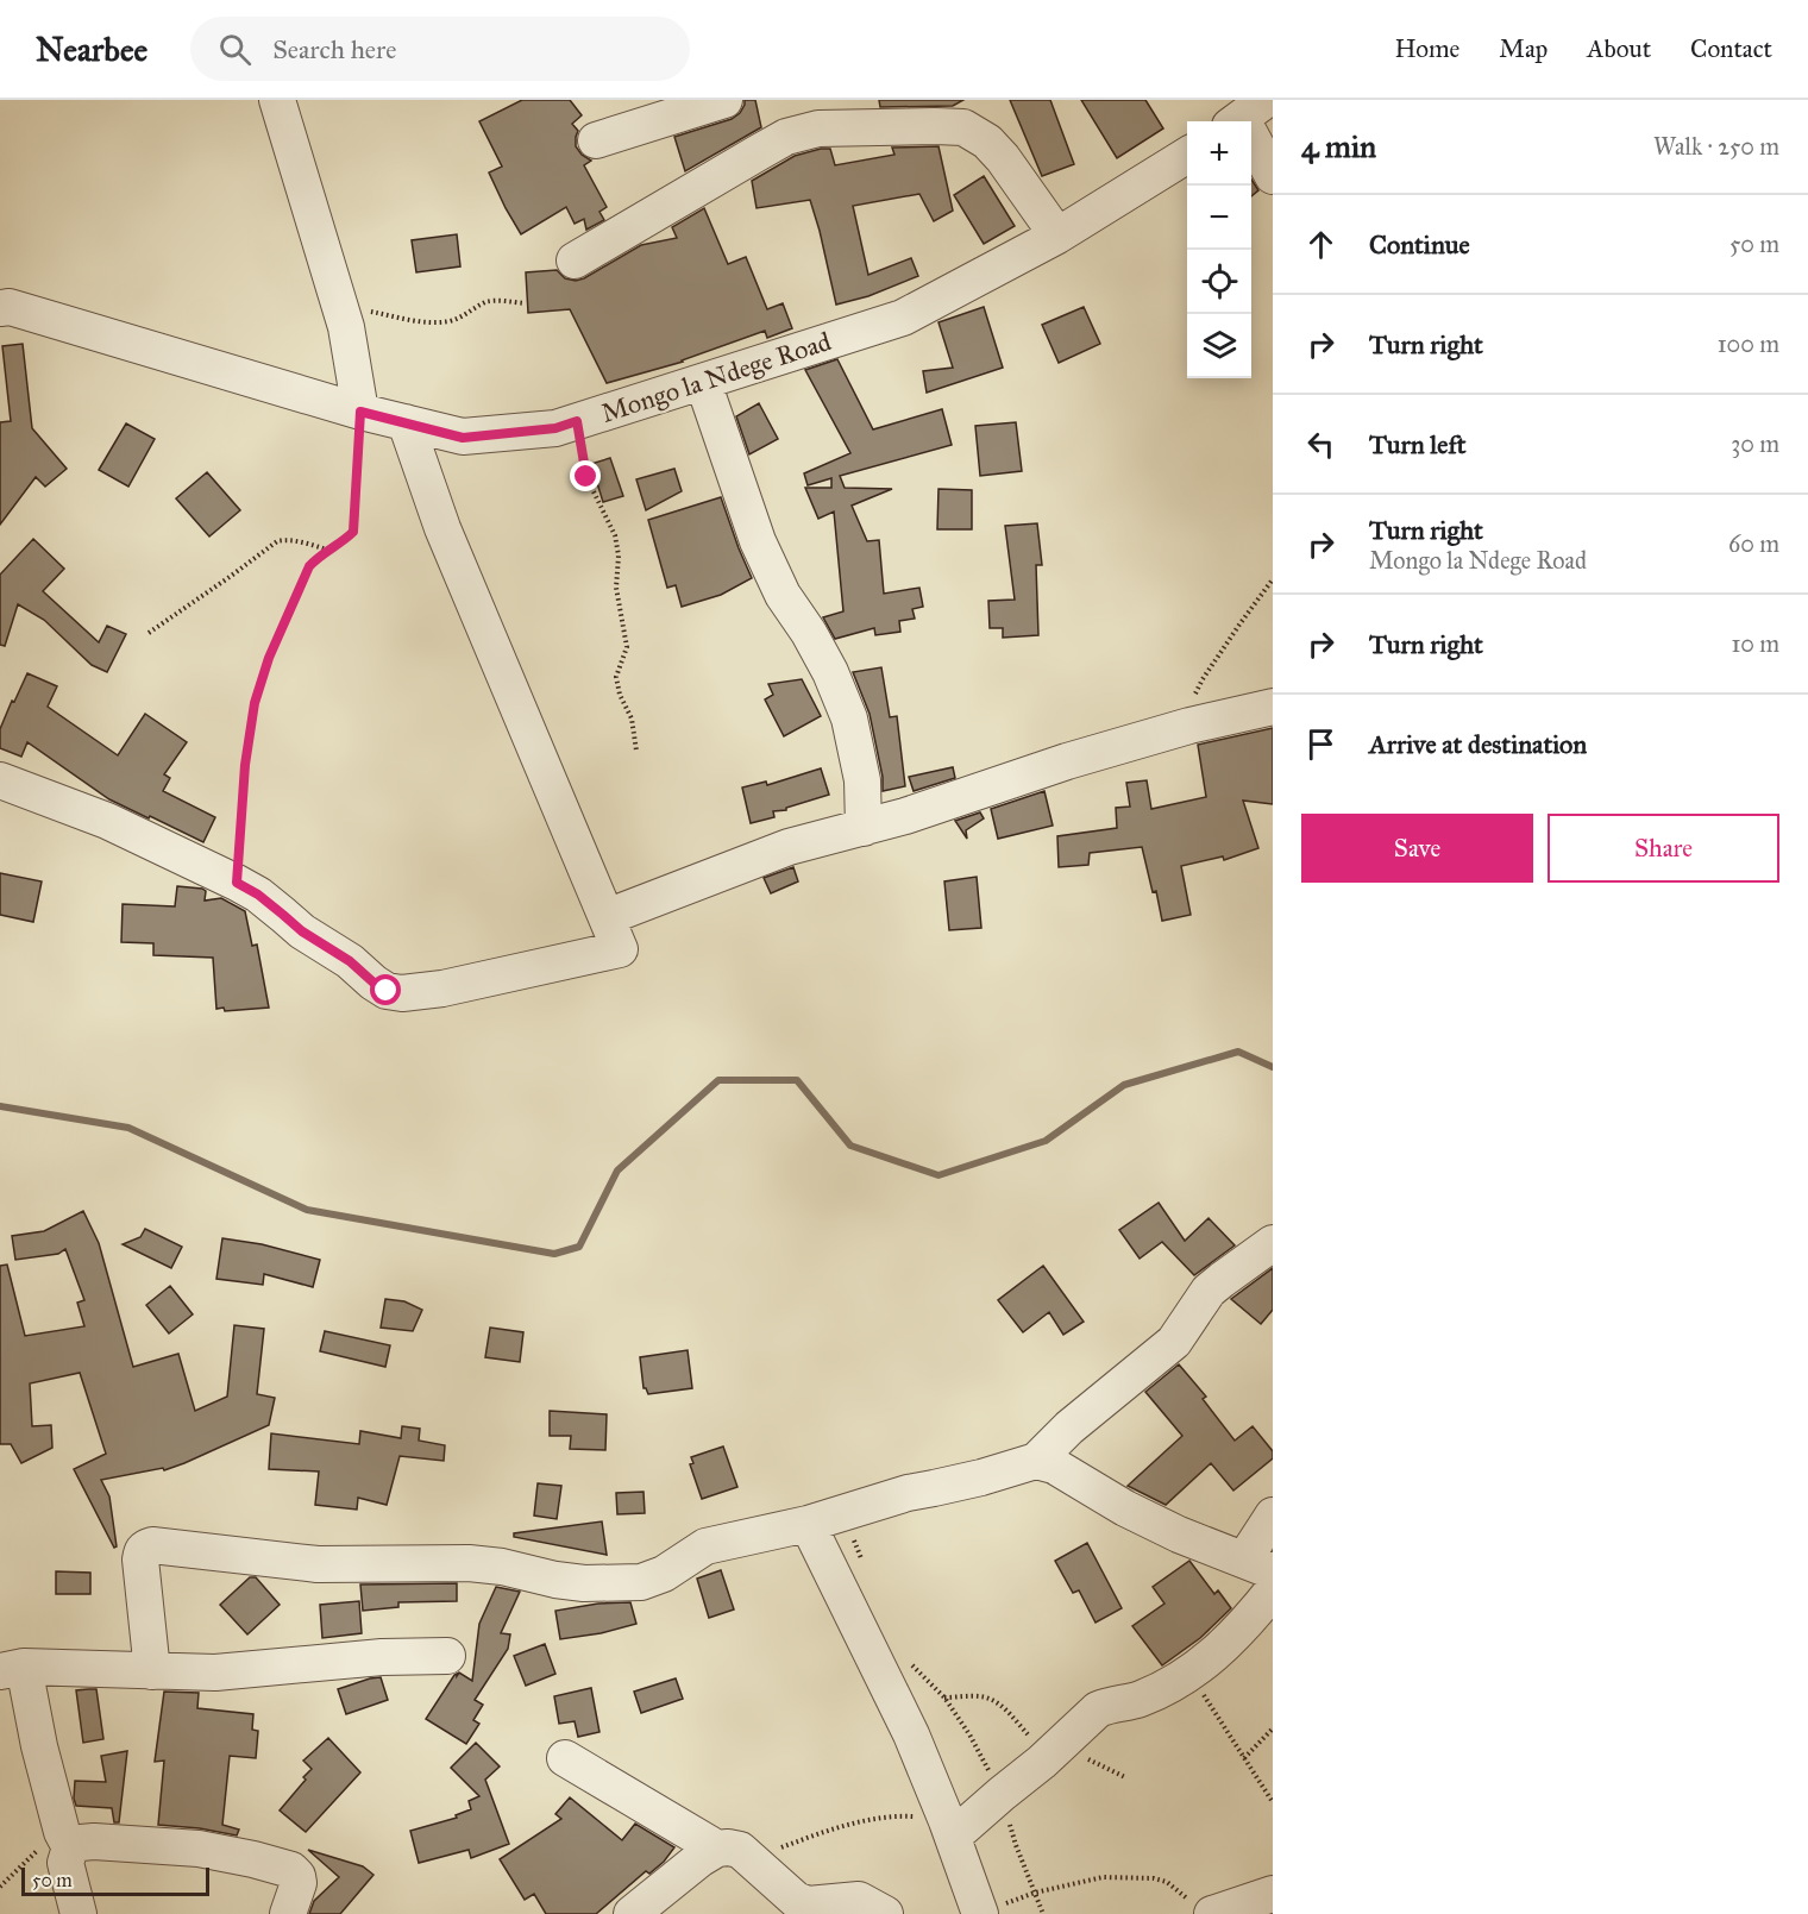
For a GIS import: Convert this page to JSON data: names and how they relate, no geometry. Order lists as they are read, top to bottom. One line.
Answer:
{"streets":{"street":["Mongo la Ndege Road"]},"scale_bar":"50 m","page":{"header":"Nearbee","search":"Search here","nav":["Home","Map","About","Contact"],"heading":["4 min","Walk · 250 m"],"map_buttons":["+","−"],"list":[["Continue","50 m"],["Turn right","100 m"],["Turn left","30 m"],["Turn right","Mongo la Ndege Road","60 m"],["Turn right","10 m"],"Arrive at destination"],"buttons":["Save","Share"],"scale":"50 m"}}
